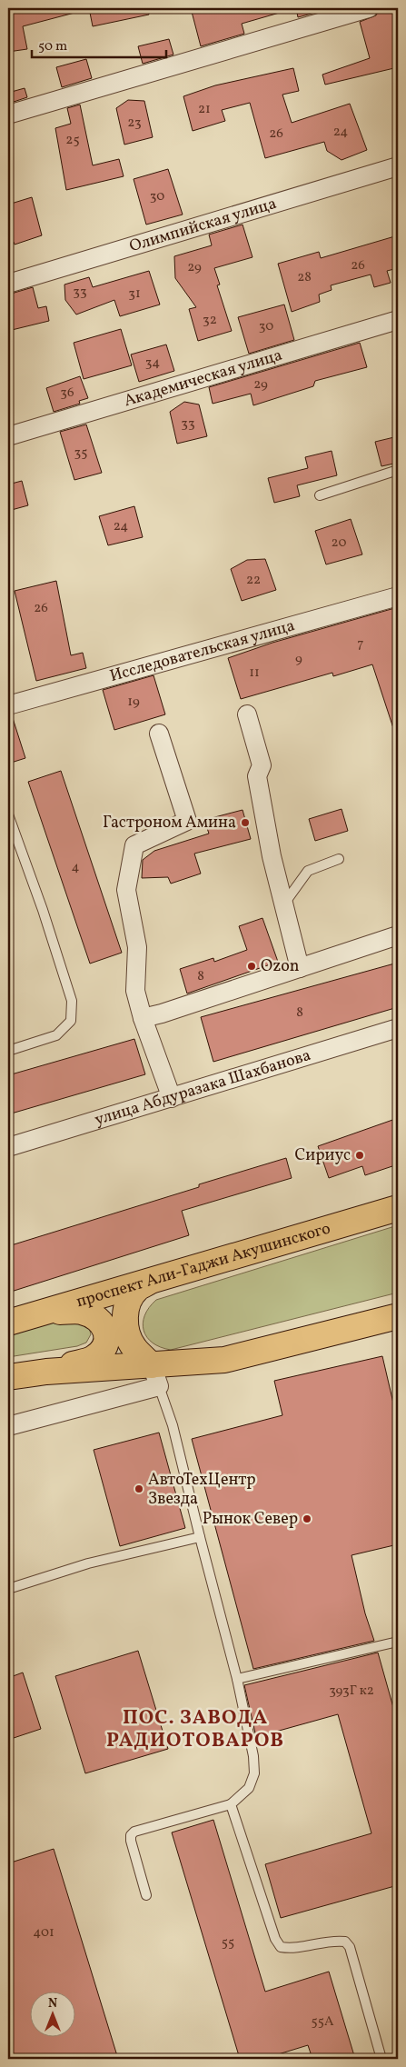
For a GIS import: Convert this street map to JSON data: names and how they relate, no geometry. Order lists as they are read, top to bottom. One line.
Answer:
{"streets":{"highway":["проспект Али-Гаджи Акушинского"],"street":["Олимпийская улица","Академическая улица","Исследовательская улица","улица Абдуразака Шахбанова"]},"districts":["ПОС. ЗАВОДА РАДИОТОВАРОВ"],"places":["Гастроном Амина","Ozon","Сириус","АвтоТехЦентр Звезда","Рынок Север"],"house_numbers":["21","23","24","26","25","30","26","29","28","33","31","32","30","34","29","36","33","35","24","20","22","26","7","9","11","19","4","8","8","393Г к2","401","55","55А"],"scale_bar":"50 m","north":"top"}
